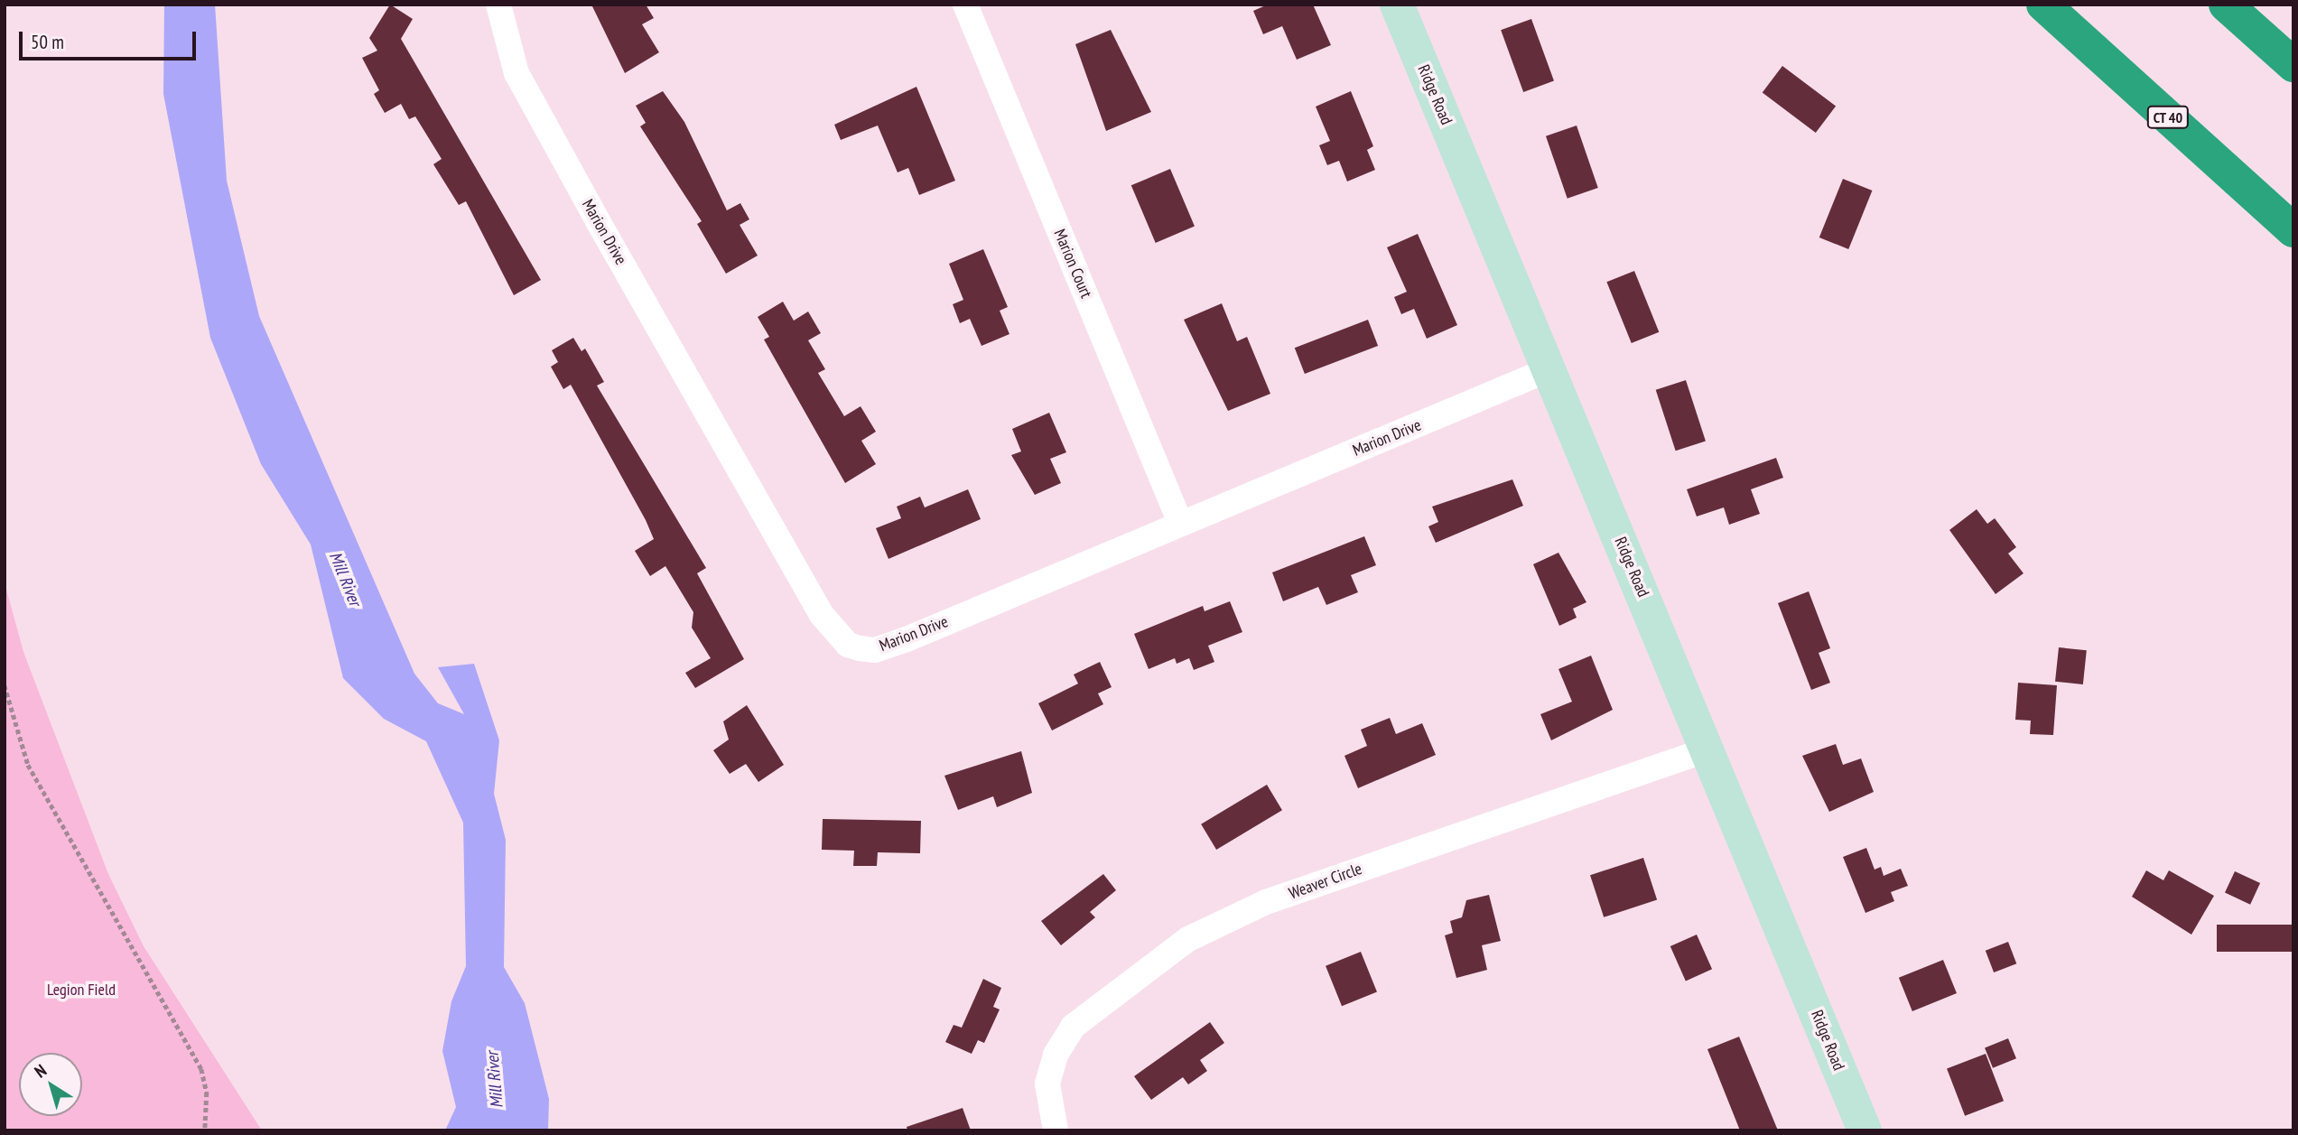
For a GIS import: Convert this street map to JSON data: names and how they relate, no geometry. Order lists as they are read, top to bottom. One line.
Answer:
{"streets":{"highway":["CT 40"],"main road":["Ridge Road"],"street":["Marion Drive","Marion Court","Weaver Circle"]},"crossings":[["Ridge Road","Marion Drive"],["Ridge Road","Weaver Circle"],["Marion Drive","Marion Court"]],"water":["Mill River"],"parks":["Legion Field"],"scale_bar":"50 m","north":"top left"}
